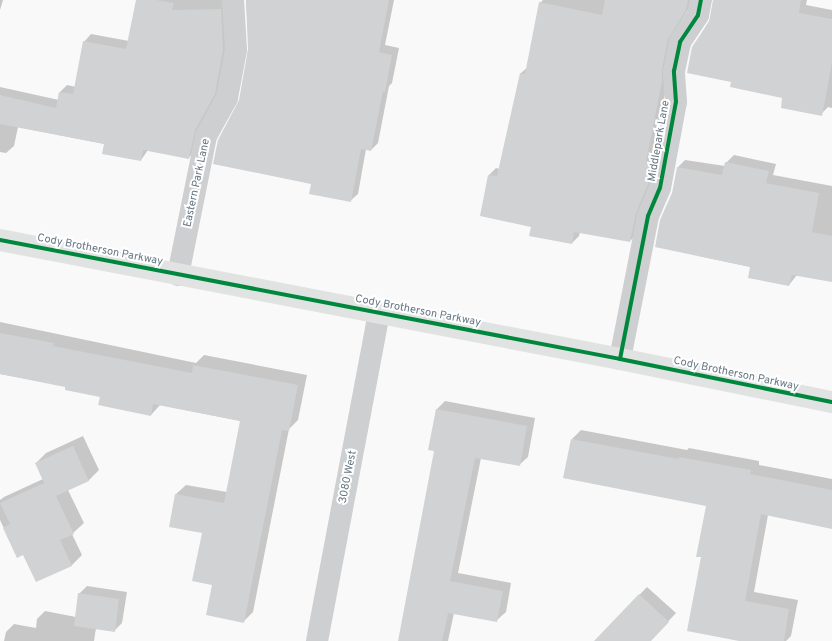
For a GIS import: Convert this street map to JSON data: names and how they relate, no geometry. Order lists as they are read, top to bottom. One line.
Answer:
{"streets":{"main road":["Cody Brotherson Parkway"],"street":["Middlepark Lane","Eastern Park Lane","3080 West"]},"crossings":[["Middlepark Lane","Cody Brotherson Parkway"],["Eastern Park Lane","Cody Brotherson Parkway"],["Cody Brotherson Parkway","3080 West"]]}
